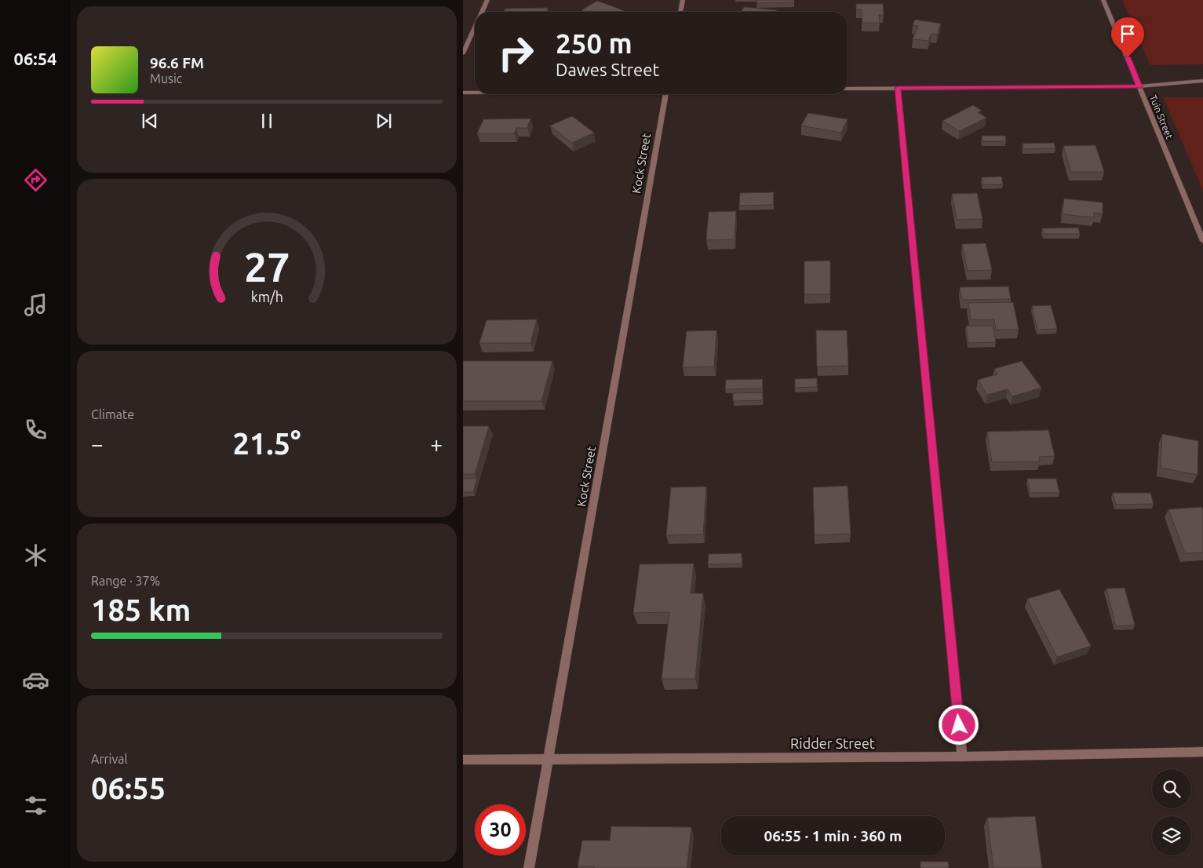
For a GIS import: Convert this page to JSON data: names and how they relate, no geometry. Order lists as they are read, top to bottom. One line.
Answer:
{"streets":{"street":["Tuin Street","Kock Street","Ridder Street"]},"crossings":[["Kock Street","Ridder Street"]],"page":{"tabs":"06:54","turn":["250 m","Dawes Street"],"song":["96.6 FM","Music"],"tile":["Climate",["Range · 37%","185 km"],["Arrival","06:55"]],"heat":["−","21.5°","+"],"limit":"30","trip":"06:55 · 1 min · 360 m","gauge":["27","km/h"]}}
